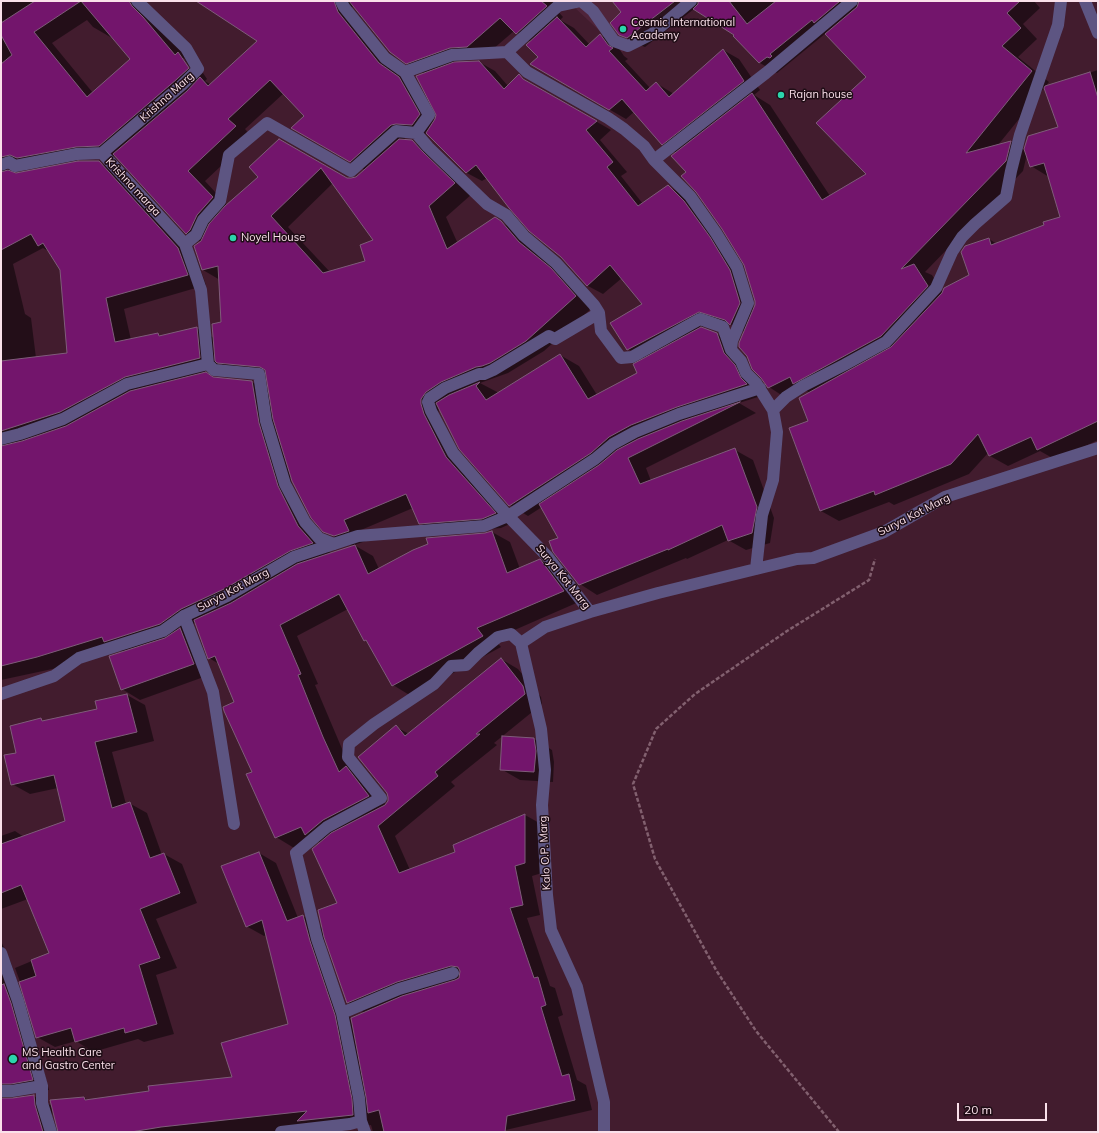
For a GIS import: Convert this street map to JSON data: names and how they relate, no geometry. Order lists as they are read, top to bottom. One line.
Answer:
{"streets":{"street":["Krishna Marg","Krishna marga","Surya Kot Marg","Kalo O.P. Marg"]},"crossings":[["Krishna Marg","Krishna marga"]],"places":["Cosmic International Academy","Rajan house","Noyel House","MS Health Care and Gastro Center"],"scale_bar":"20 m"}
